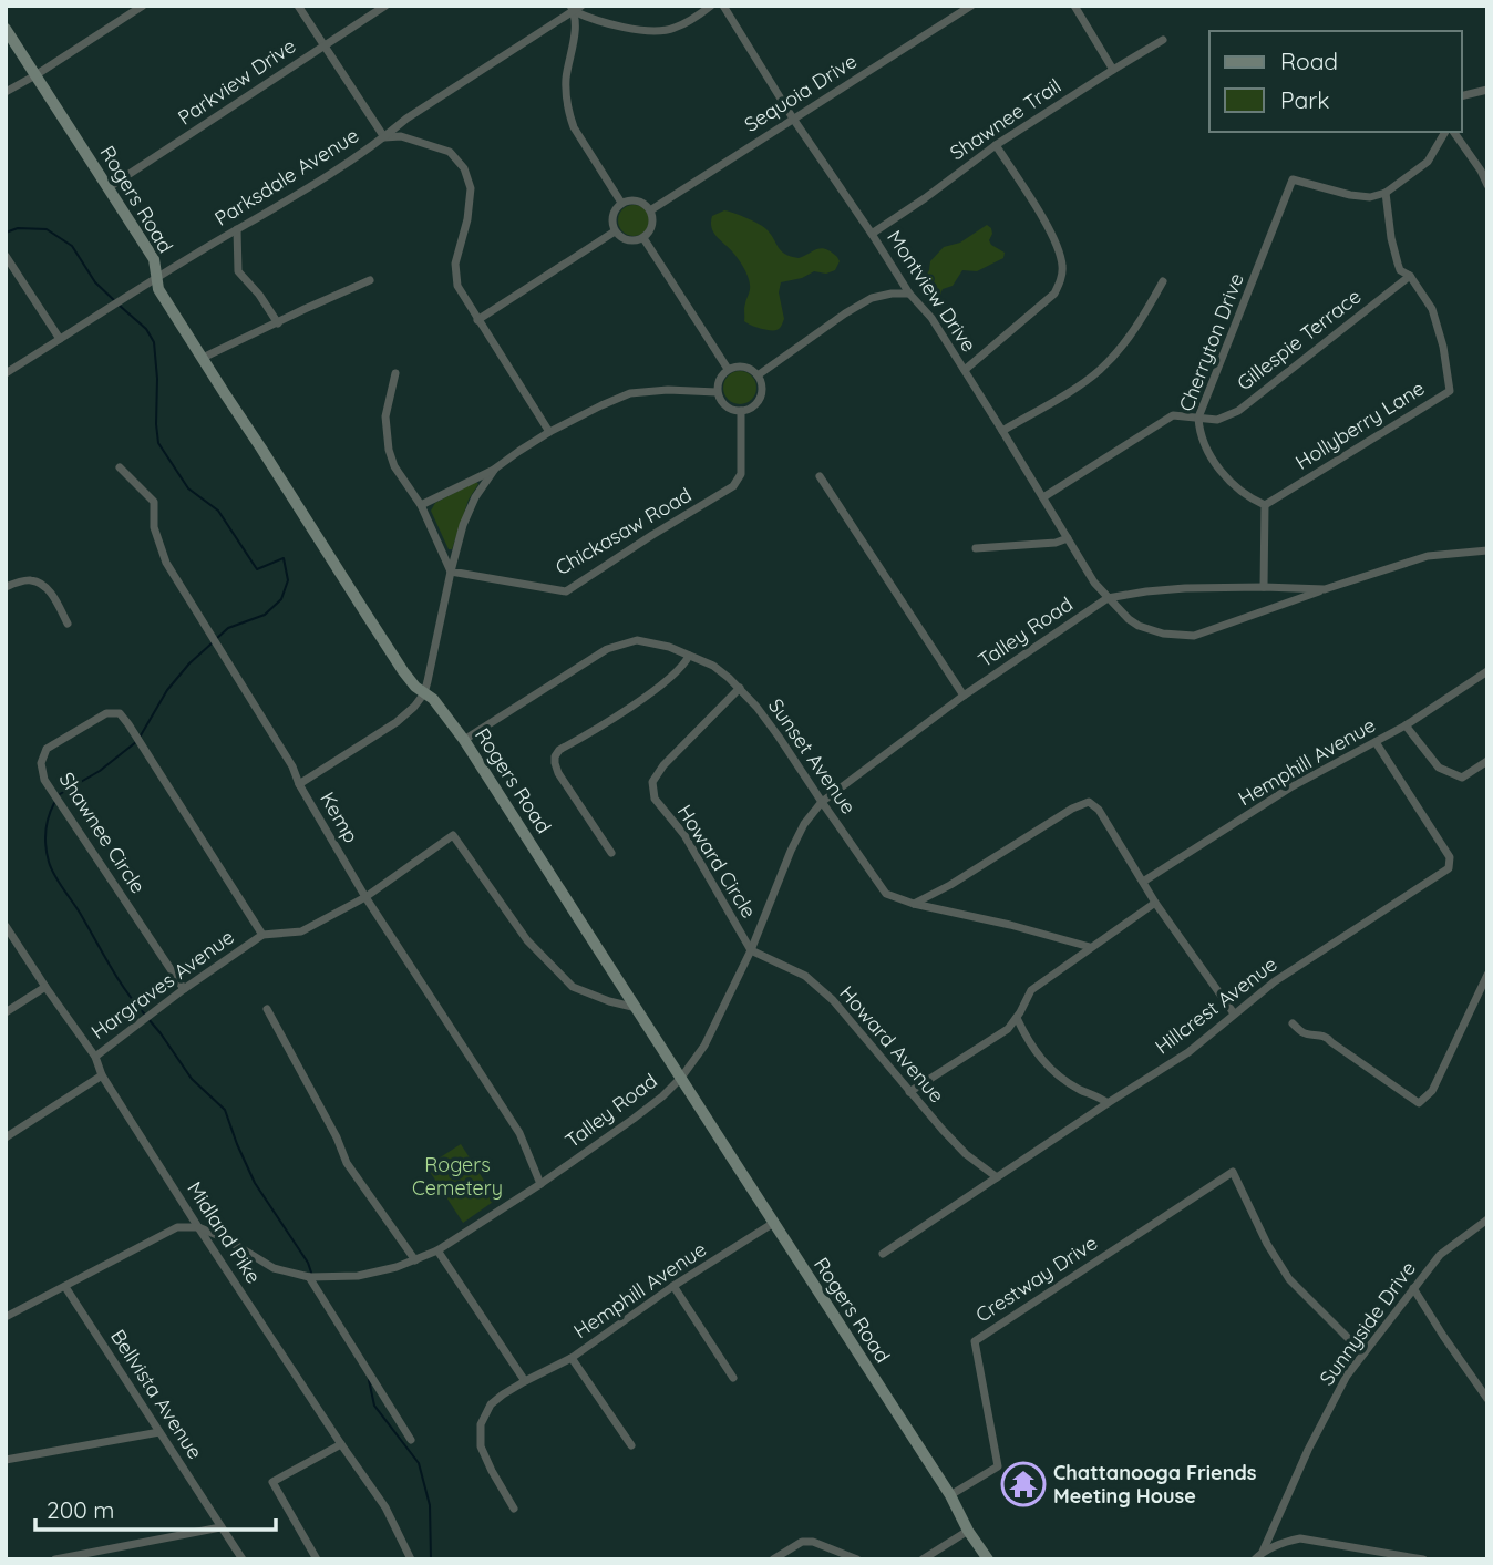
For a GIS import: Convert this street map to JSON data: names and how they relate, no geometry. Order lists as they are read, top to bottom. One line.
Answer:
{"streets":{"street":["Parkview Drive","Sequoia Drive","Shawnee Trail","Parksdale Avenue","Rogers Road","Montview Drive","Gillespie Terrace","Cherryton Drive","Hollyberry Lane","Chickasaw Road","Talley Road","Sunset Avenue","Hemphill Avenue","Kemp","Shawnee Circle","Howard Circle","Hargraves Avenue","Hillcrest Avenue","Howard Avenue","Midland Pike","Crestway Drive","Sunnyside Drive","Bellvista Avenue"]},"crossings":[["Parkview Drive","Rogers Road"],["Sequoia Drive","Montview Drive"],["Shawnee Trail","Montview Drive"],["Parksdale Avenue","Rogers Road"],["Rogers Road","Talley Road"],["Rogers Road","Sunset Avenue"],["Rogers Road","Hemphill Avenue"],["Rogers Road","Hargraves Avenue"],["Rogers Road","Crestway Drive"],["Montview Drive","Gillespie Terrace"],["Montview Drive","Talley Road"],["Gillespie Terrace","Cherryton Drive"],["Gillespie Terrace","Hollyberry Lane"],["Cherryton Drive","Hollyberry Lane"],["Talley Road","Sunset Avenue"],["Talley Road","Kemp"],["Talley Road","Howard Circle"],["Talley Road","Howard Avenue"],["Talley Road","Midland Pike"],["Sunset Avenue","Howard Circle"],["Hemphill Avenue","Hillcrest Avenue"],["Kemp","Hargraves Avenue"],["Shawnee Circle","Hargraves Avenue"],["Howard Circle","Howard Avenue"],["Hargraves Avenue","Midland Pike"],["Hillcrest Avenue","Howard Avenue"],["Crestway Drive","Sunnyside Drive"]],"parks":["Rogers Cemetery"],"places":{"temple":["Chattanooga Friends Meeting House"]},"legend":["Road","Park"],"scale_bar":"200 m"}
